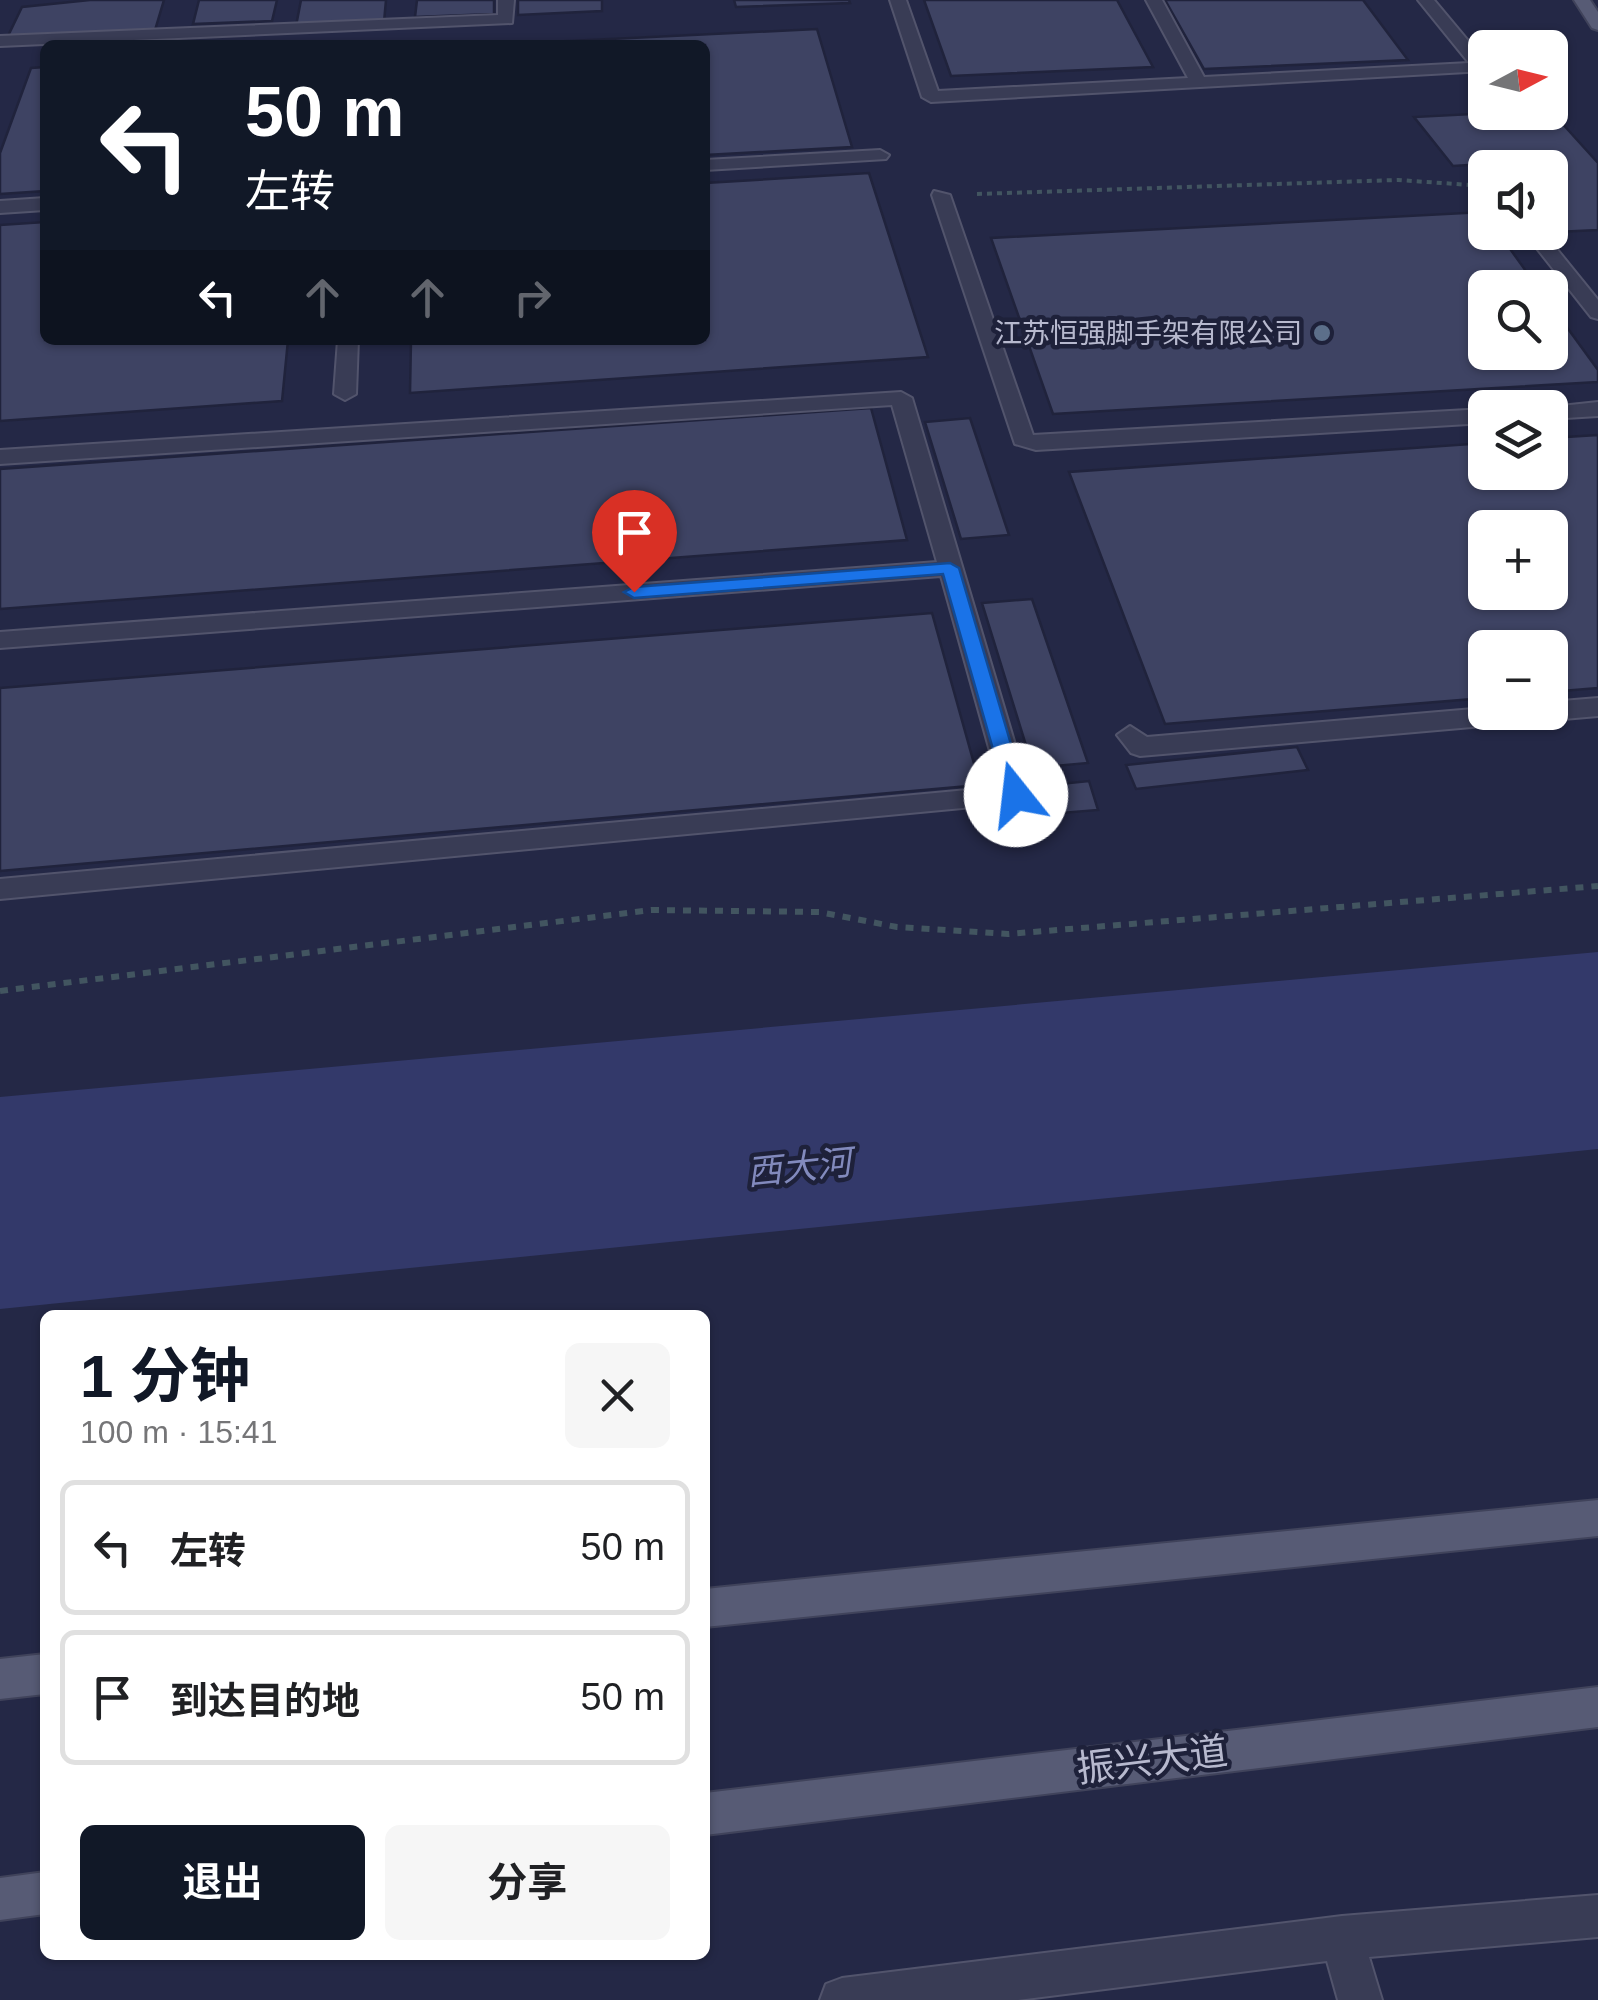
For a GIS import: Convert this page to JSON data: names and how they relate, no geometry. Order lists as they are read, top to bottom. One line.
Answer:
{"streets":{"main road":["振兴大道"]},"water":["西大河"],"places":["江苏恒强脚手架有限公司"],"north":"right","page":{"map_buttons":["+","−"],"turn":["50 m","左转"],"heading":["1 分钟","100 m · 15:41"],"list":[{"name":"左转","value":"50 m"},{"name":"到达目的地","value":"50 m"}],"buttons":["退出","分享"]}}
